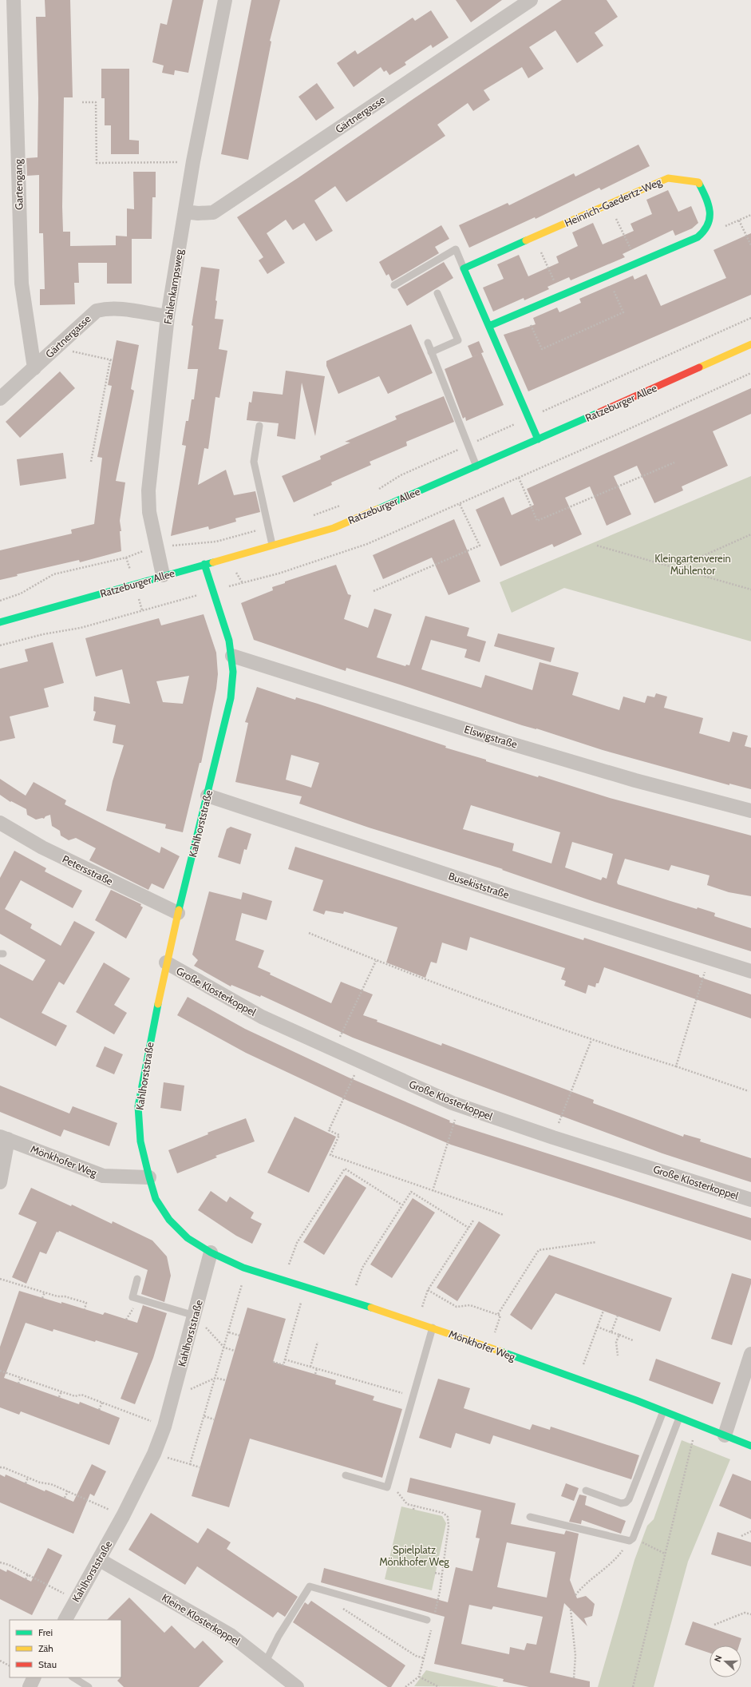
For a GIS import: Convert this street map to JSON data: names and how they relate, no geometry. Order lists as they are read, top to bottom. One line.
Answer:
{"streets":{"street":["Gärtnergasse","Gartengang","Heinrich-Gaedertz-Weg","Fahlenkampsweg","Ratzeburger Allee","Elswigstraße","Kahlhorststraße","Petersstraße","Busekiststraße","Große Klosterkoppel","Mönkhofer Weg","Kleine Klosterkoppel"]},"crossings":[["Gärtnergasse","Gartengang"],["Gärtnergasse","Fahlenkampsweg"],["Fahlenkampsweg","Ratzeburger Allee"],["Ratzeburger Allee","Kahlhorststraße"],["Elswigstraße","Kahlhorststraße"],["Kahlhorststraße","Petersstraße"],["Kahlhorststraße","Busekiststraße"],["Kahlhorststraße","Große Klosterkoppel"],["Kahlhorststraße","Mönkhofer Weg"],["Kahlhorststraße","Kleine Klosterkoppel"]],"parks":["Kleingartenverein Mühlentor","Spielplatz Mönkhofer Weg"],"legend":["Frei","Zäh","Stau"],"north":"left"}
